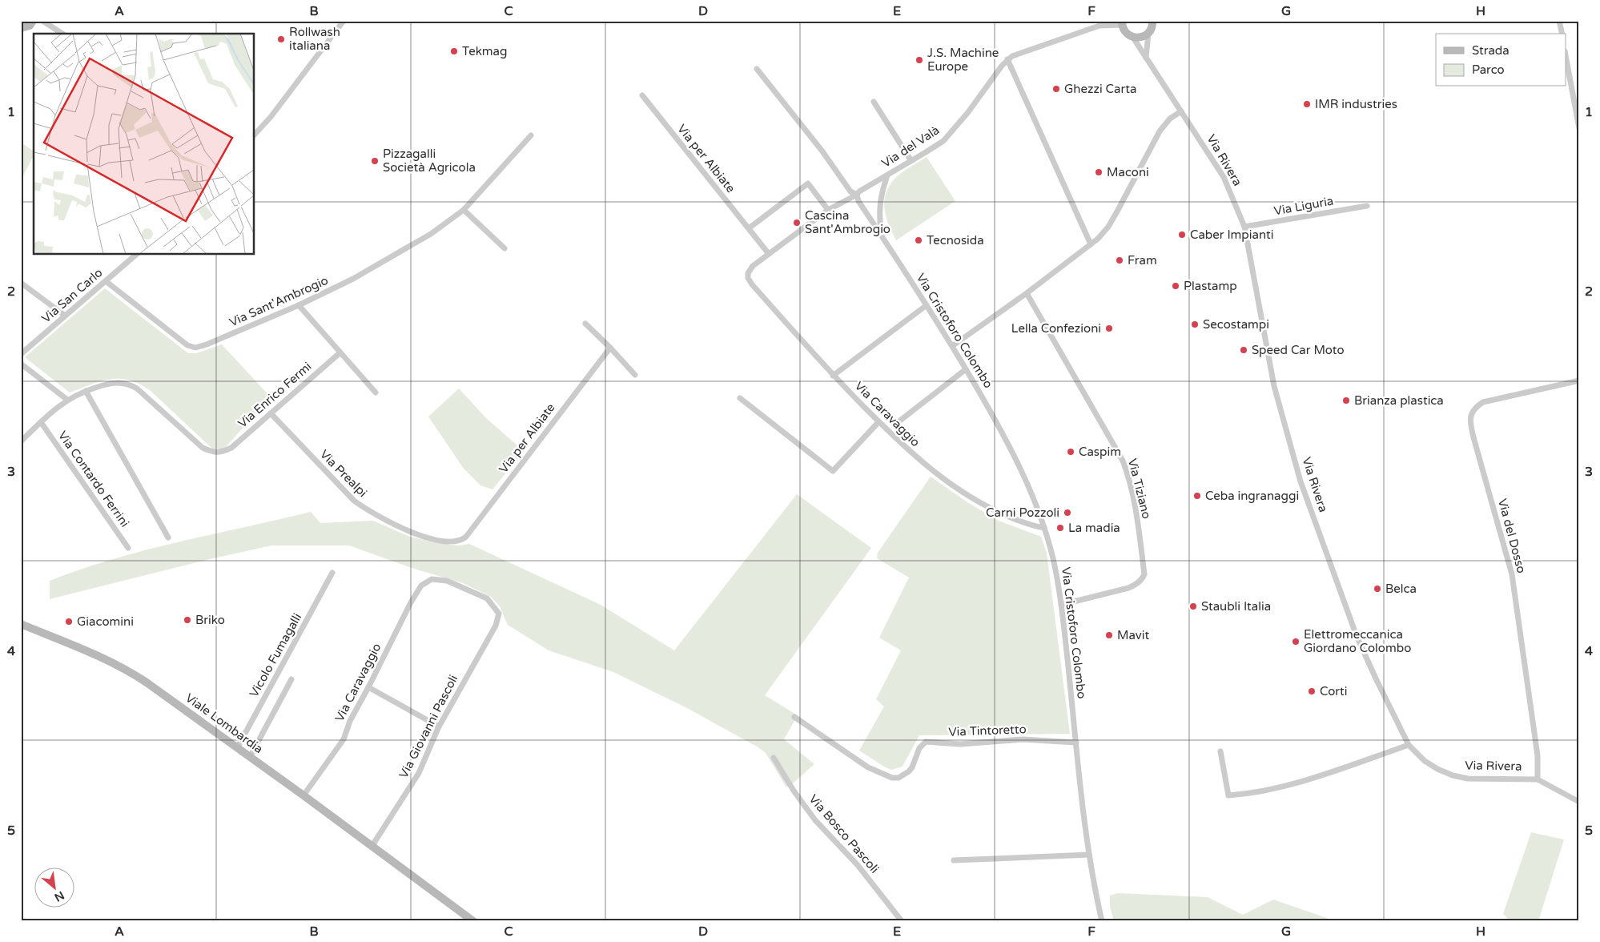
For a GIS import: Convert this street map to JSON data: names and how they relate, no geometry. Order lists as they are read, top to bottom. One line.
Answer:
{"streets":{"main road":["Viale Lombardia"],"street":["Via del Valà","Via per Albiate","Via Rivera","Via Liguria","Via San Carlo","Via Sant'Ambrogio","Via Cristoforo Colombo","Via Enrico Fermi","Via Caravaggio","Via Prealpi","Via Contardo Ferrini","Via Tiziano","Via del Dosso","Vicolo Fumagalli","Via Giovanni Pascoli","Via Tintoretto","Via Bosco Pascoli"]},"crossings":[["Via del Valà","Via per Albiate"],["Via del Valà","Via Cristoforo Colombo"],["Via del Valà","Via Caravaggio"],["Via per Albiate","Via Prealpi"],["Via Rivera","Via Liguria"],["Via Rivera","Via del Dosso"],["Via San Carlo","Via Sant'Ambrogio"],["Via Cristoforo Colombo","Via Caravaggio"],["Via Cristoforo Colombo","Via Tiziano"],["Via Cristoforo Colombo","Via Tintoretto"],["Via Enrico Fermi","Via Prealpi"],["Via Caravaggio","Viale Lombardia"],["Via Caravaggio","Via Giovanni Pascoli"],["Vicolo Fumagalli","Viale Lombardia"],["Viale Lombardia","Via Giovanni Pascoli"]],"places":["Rollwash italiana","Tekmag","J.S. Machine Europe","Ghezzi Carta","IMR industries","Pizzagalli Società Agricola","Maconi","Cascina Sant'Ambrogio","Caber Impianti","Tecnosida","Fram","Plastamp","Secostampi","Lella Confezioni","Speed Car Moto","Brianza plastica","Caspim","Ceba ingranaggi","Carni Pozzoli","La madia","Belca","Staubli Italia","Briko","Giacomini","Mavit","Elettromeccanica Giordano Colombo","Corti"],"legend":["Strada","Parco"],"north":"bottom right","grid":{"columns":["A","B","C","D","E","F","G","H"],"rows":["1","2","3","4","5"]}}
